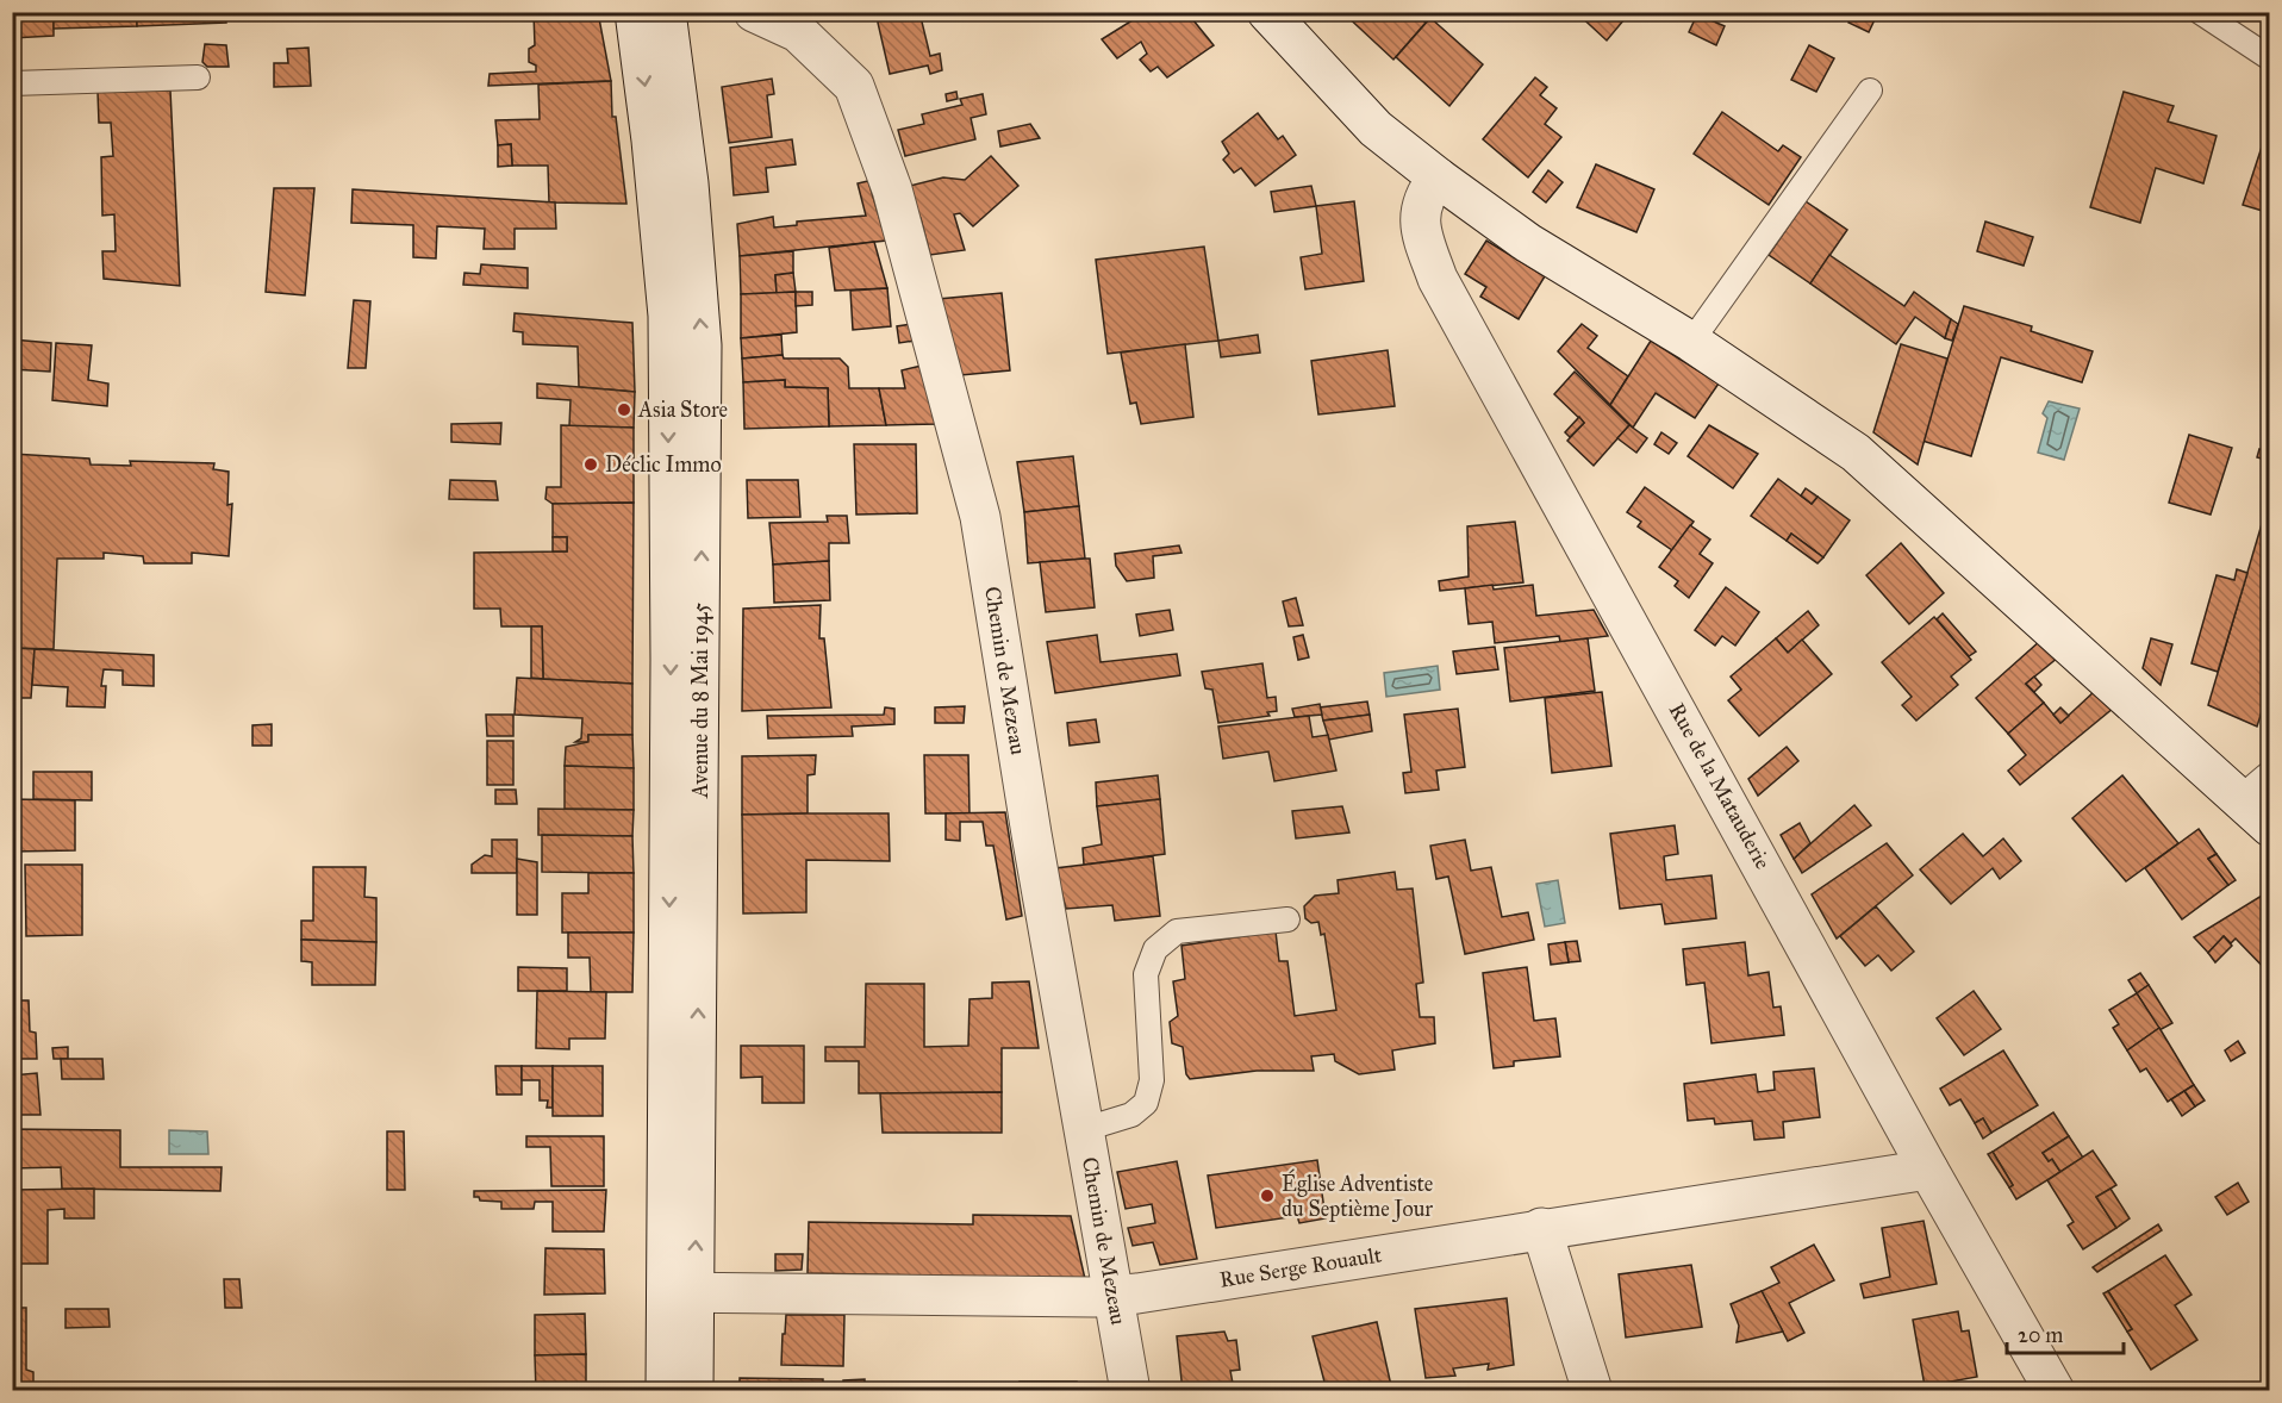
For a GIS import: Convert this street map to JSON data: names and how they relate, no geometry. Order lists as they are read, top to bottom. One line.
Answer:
{"streets":{"street":["Chemin de Mezeau","Avenue du 8 Mai 1945","Rue de la Matauderie","Rue Serge Rouault"]},"crossings":[["Chemin de Mezeau","Rue Serge Rouault"],["Avenue du 8 Mai 1945","Rue Serge Rouault"],["Rue de la Matauderie","Rue Serge Rouault"]],"places":["Asia Store","Déclic Immo","Église Adventiste du Septième Jour"],"scale_bar":"20 m"}
